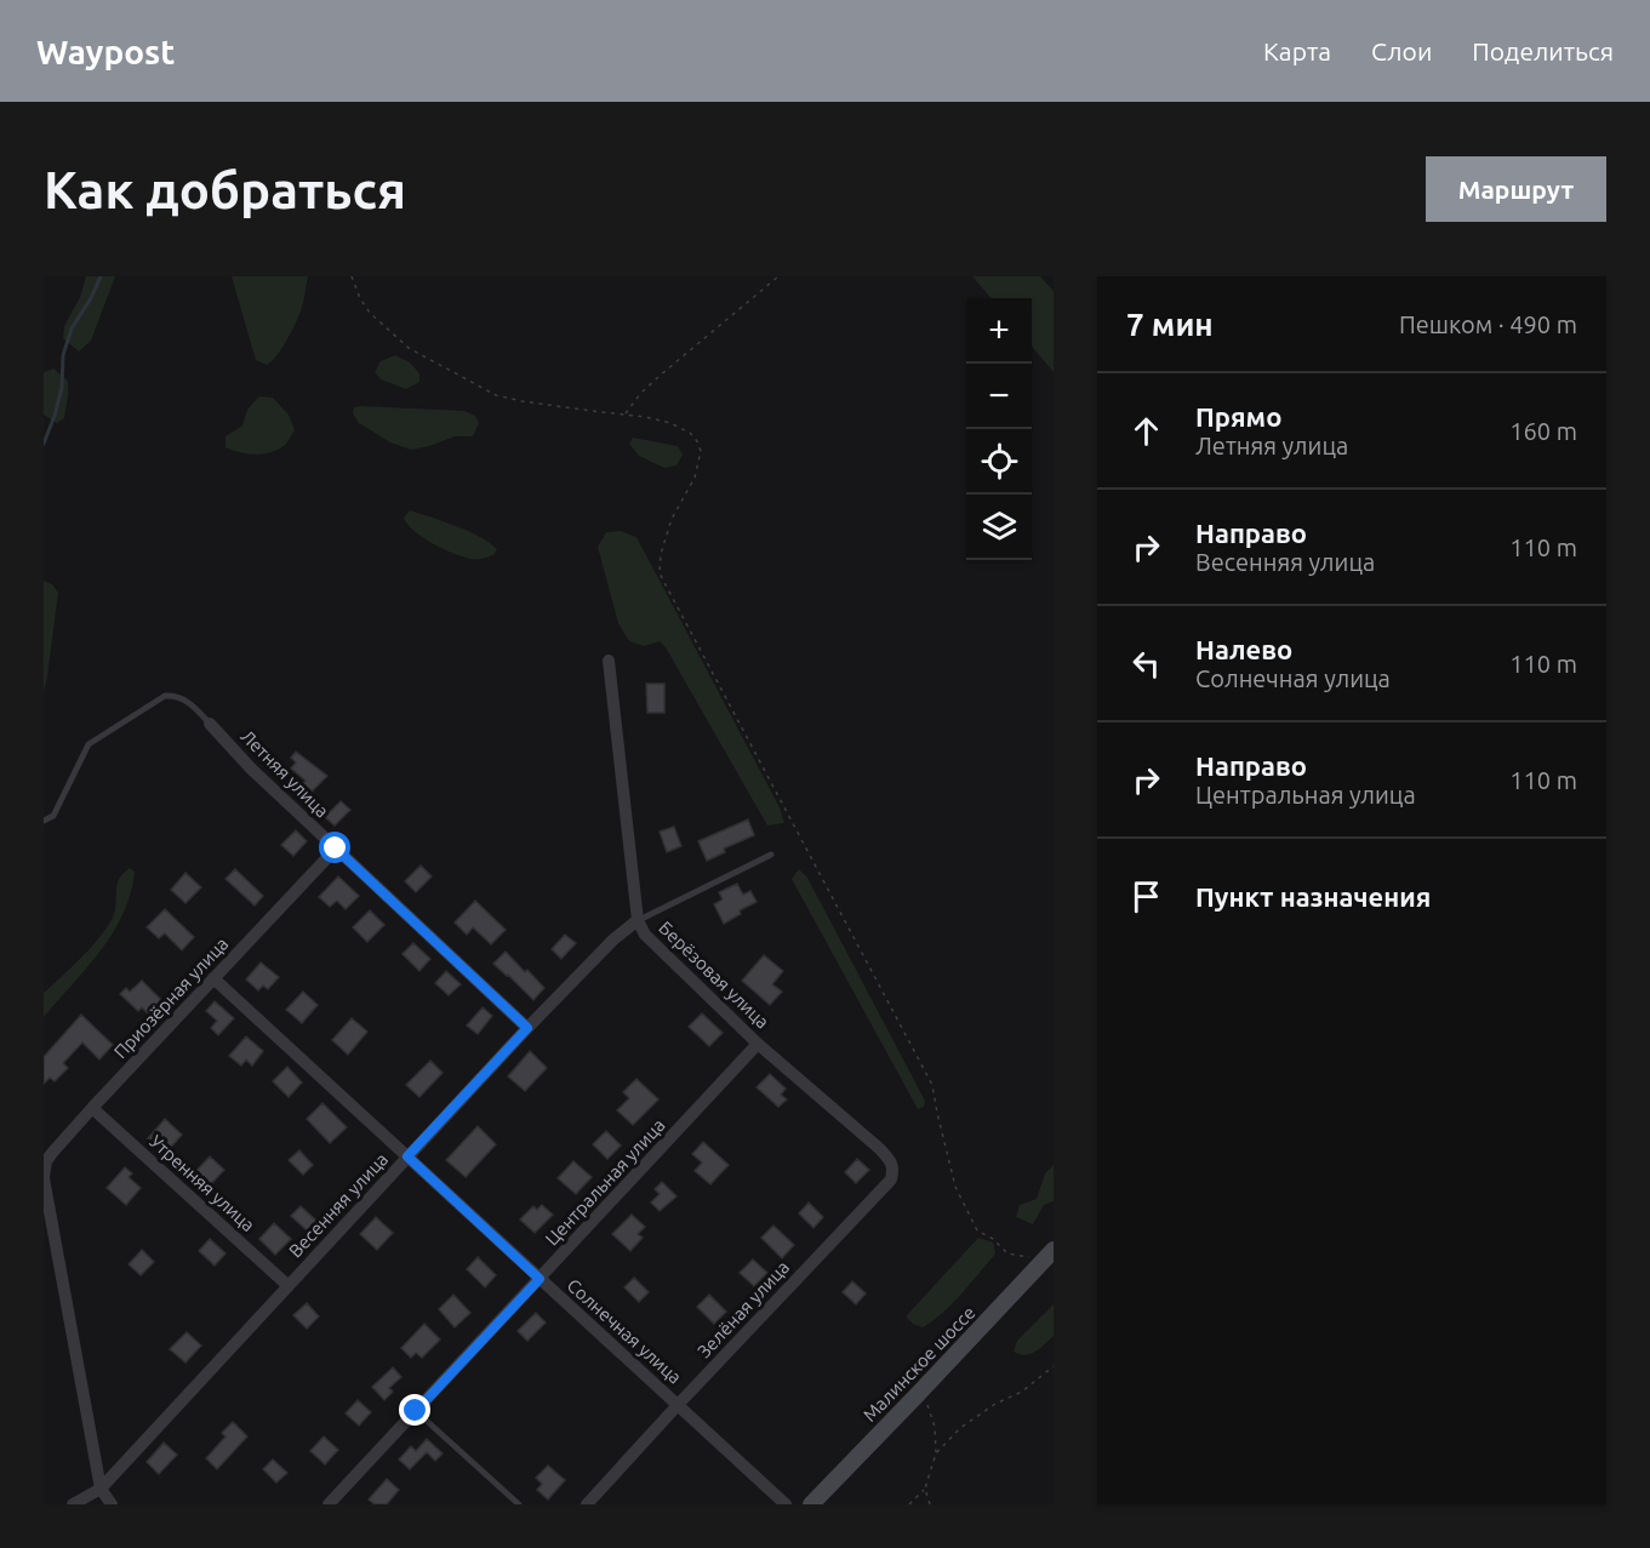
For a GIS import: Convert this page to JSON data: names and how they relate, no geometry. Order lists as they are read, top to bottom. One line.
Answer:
{"streets":{"main road":["Малинское шоссе"],"street":["Летняя улица","Берёзовая улица","Приозёрная улица","Центральная улица","Утренняя улица","Весенняя улица","Зелёная улица","Солнечная улица"]},"crossings":[["Летняя улица","Приозёрная улица"],["Летняя улица","Весенняя улица"],["Берёзовая улица","Центральная улица"],["Берёзовая улица","Весенняя улица"],["Берёзовая улица","Зелёная улица"],["Приозёрная улица","Утренняя улица"],["Приозёрная улица","Весенняя улица"],["Приозёрная улица","Солнечная улица"],["Центральная улица","Солнечная улица"],["Утренняя улица","Весенняя улица"],["Весенняя улица","Солнечная улица"],["Зелёная улица","Солнечная улица"]],"page":{"header":"Waypost","nav":["Карта","Слои","Поделиться"],"buttons":"Маршрут","title":"Как добраться","heading":["7 мин","Пешком · 490 m"],"map_buttons":["+","−"],"list":[["Прямо","Летняя улица","160 m"],["Направо","Весенняя улица","110 m"],["Налево","Солнечная улица","110 m"],["Направо","Центральная улица","110 m"],"Пункт назначения"]}}
